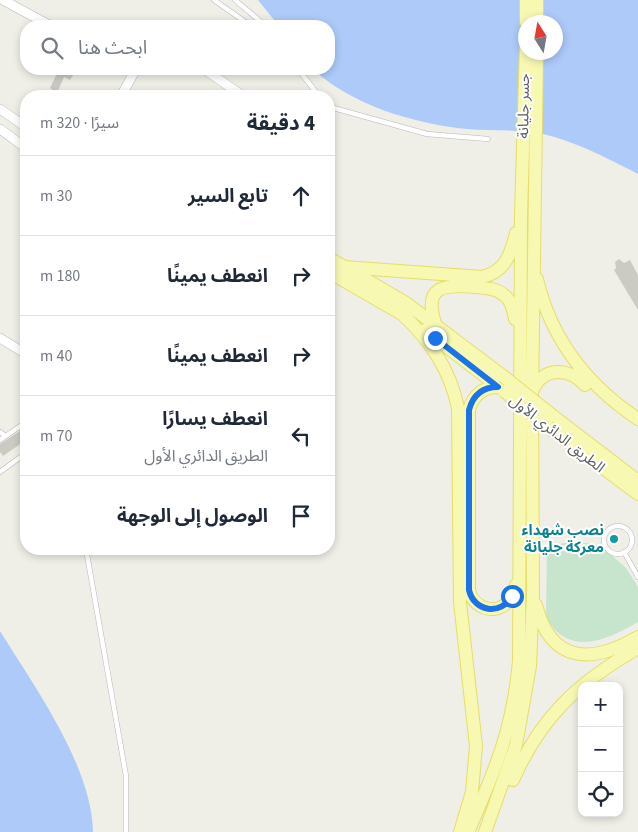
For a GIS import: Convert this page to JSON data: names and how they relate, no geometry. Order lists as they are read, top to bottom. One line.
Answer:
{"streets":{"main road":["جسر جليانة","الطريق الدائري الأول"]},"places":["نصب شهداء معركة جليانة"],"north":"top","page":{"search":"ابحث هنا","heading":["4 دقيقة","سيرًا · 320 m"],"list":[["تابع السير","30 m"],["انعطف يمينًا","180 m"],["انعطف يمينًا","40 m"],["انعطف يسارًا","الطريق الدائري الأول","70 m"],"الوصول إلى الوجهة"],"map_buttons":["+","−"]}}
